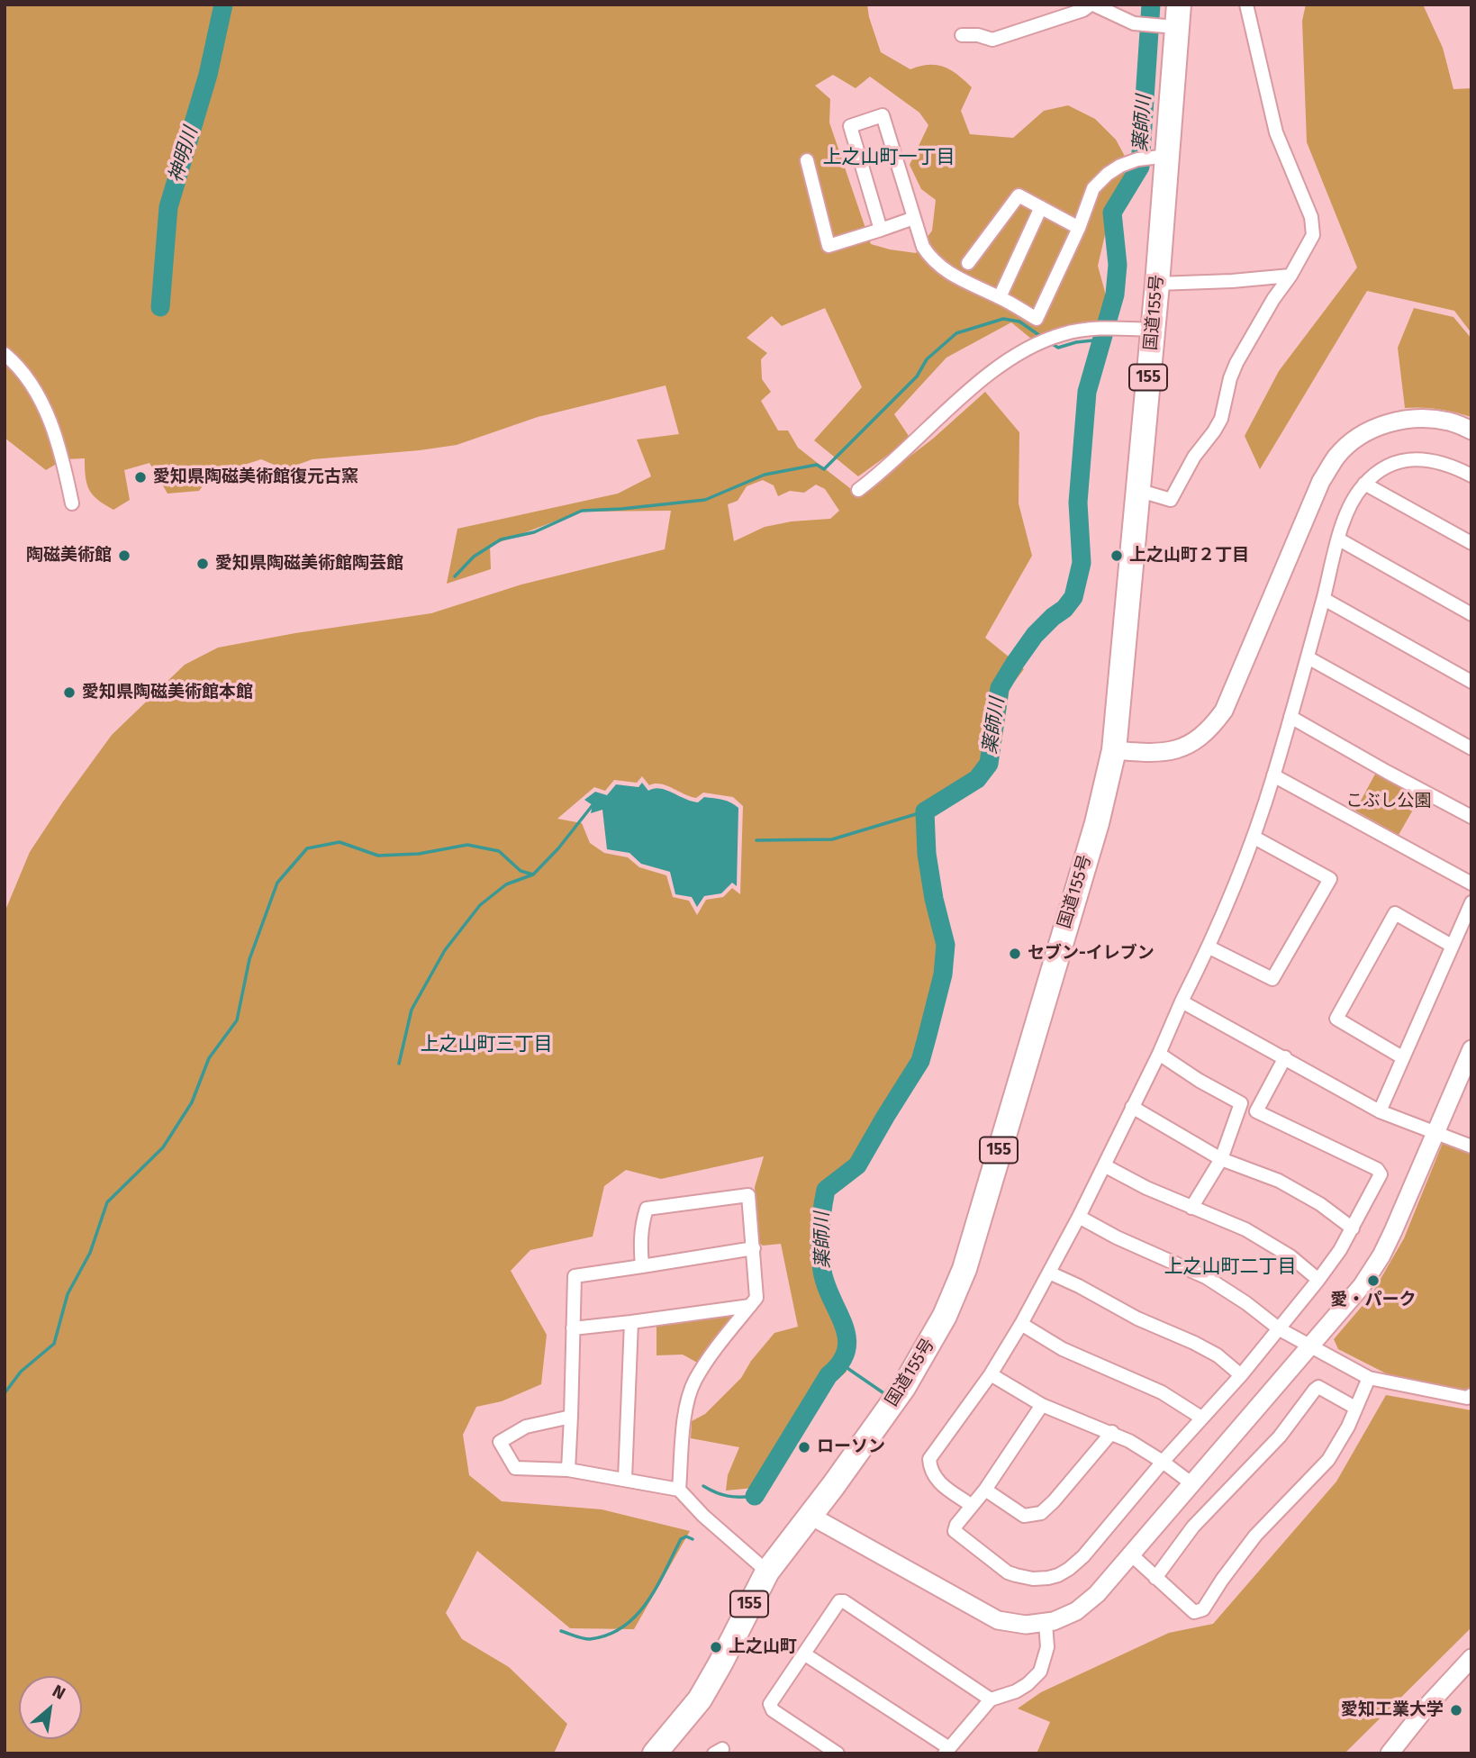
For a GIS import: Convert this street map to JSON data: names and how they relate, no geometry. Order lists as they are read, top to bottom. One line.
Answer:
{"streets":{"highway":["国道155号","155"]},"districts":["上之山町一丁目","上之山町三丁目","上之山町二丁目"],"water":["薬師川","神明川"],"parks":["こぶし公園"],"places":["愛知県陶磁美術館復元古窯","陶磁美術館","上之山町２丁目","愛知県陶磁美術館陶芸館","愛知県陶磁美術館本館","セブン-イレブン","愛・パーク","ローソン","上之山町","愛知工業大学"],"north":"top right"}
